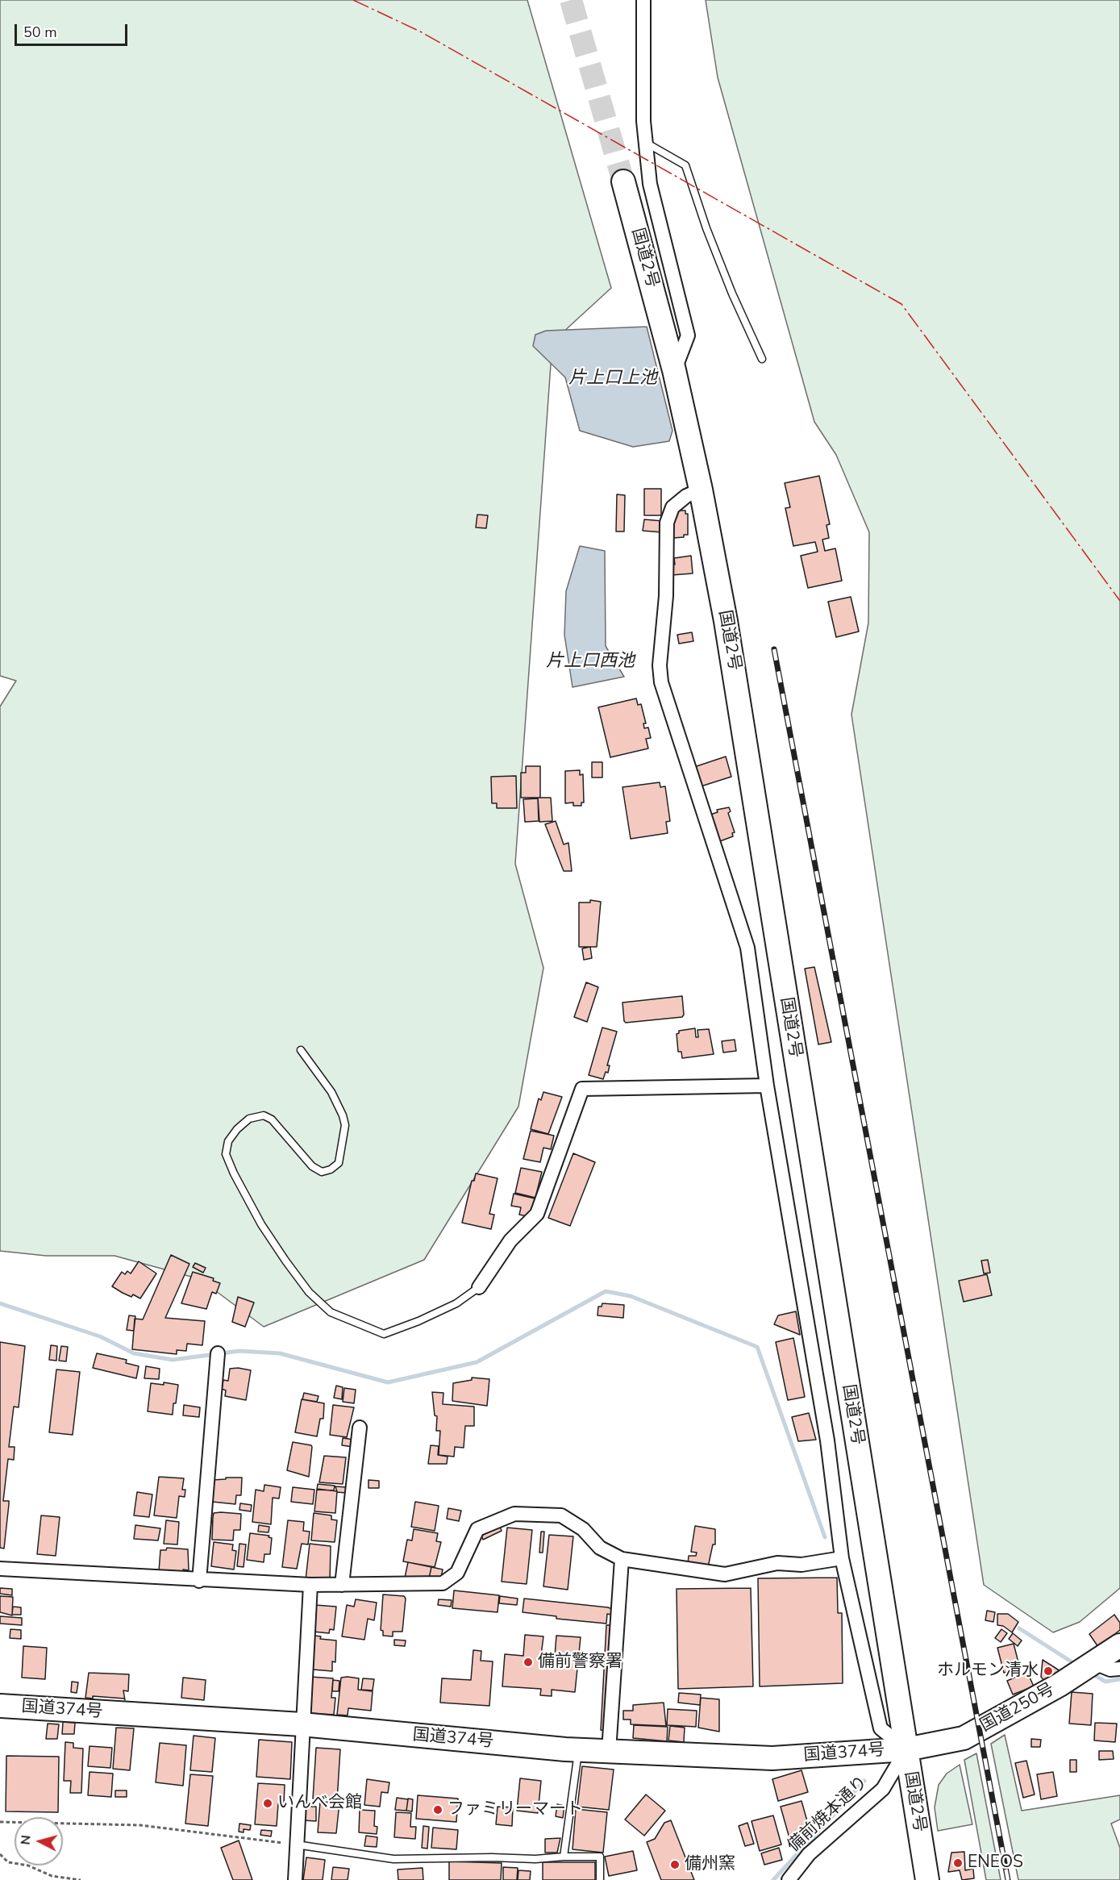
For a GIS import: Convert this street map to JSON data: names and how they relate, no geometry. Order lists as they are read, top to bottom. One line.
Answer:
{"streets":{"highway":["国道2号","国道250号","国道374号"],"street":["備前焼本通り"]},"crossings":[["国道2号","国道250号"],["国道2号","国道374号"],["国道2号","備前焼本通り"],["国道250号","国道374号"],["国道250号","備前焼本通り"],["国道374号","備前焼本通り"]],"water":["片上口上池","片上口西池"],"places":["備前警察署","ホルモン清水","いんべ会館","ファミリーマート","ENEOS","備州窯"],"scale_bar":"50 m","north":"left"}
